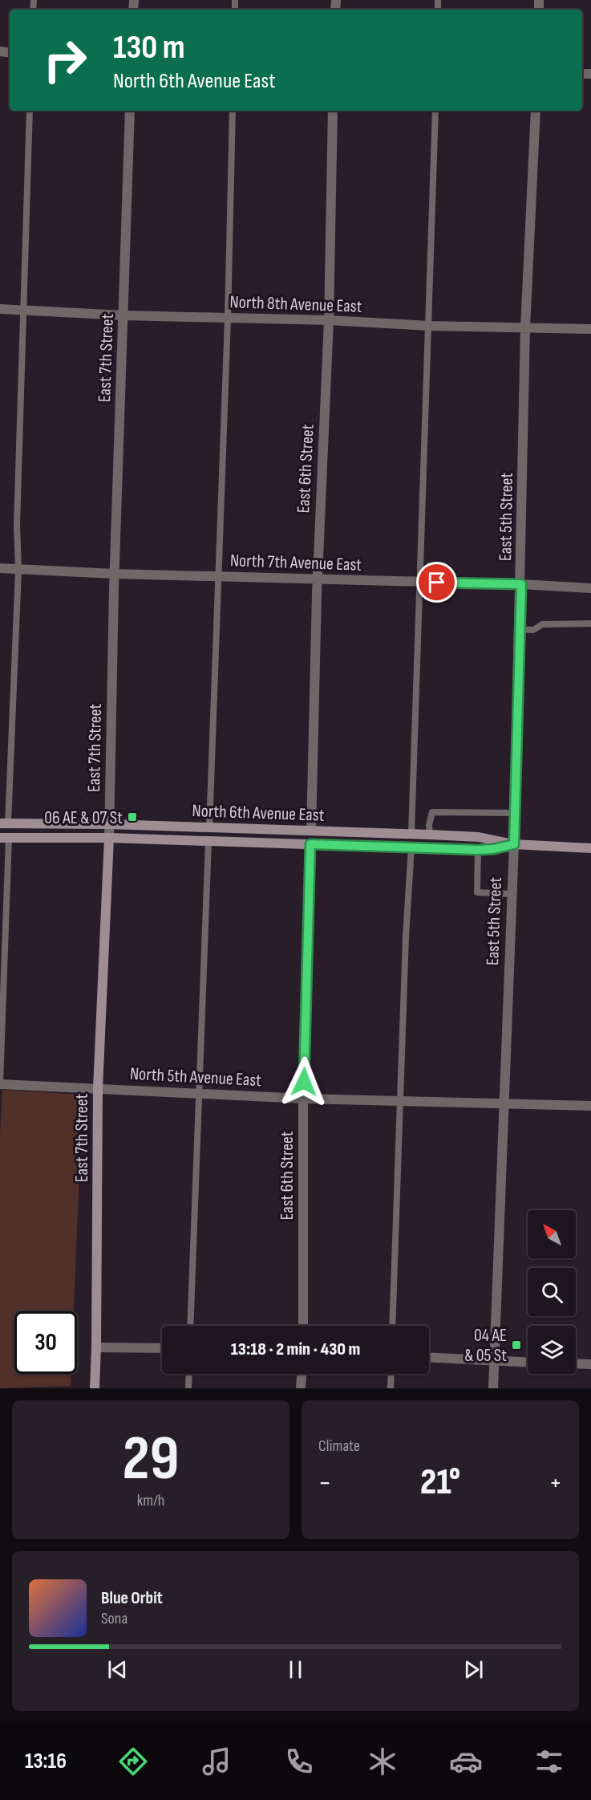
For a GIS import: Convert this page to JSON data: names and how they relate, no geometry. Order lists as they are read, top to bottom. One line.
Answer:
{"streets":{"main road":["East 7th Street","North 6th Avenue East"],"street":["North 8th Avenue East","East 6th Street","East 5th Street","North 7th Avenue East","North 5th Avenue East"]},"crossings":[["North 8th Avenue East","East 7th Street"],["North 8th Avenue East","East 6th Street"],["North 8th Avenue East","East 5th Street"],["East 7th Street","North 7th Avenue East"],["East 7th Street","North 6th Avenue East"],["East 7th Street","North 5th Avenue East"],["East 6th Street","North 7th Avenue East"],["East 6th Street","North 6th Avenue East"],["East 6th Street","North 5th Avenue East"],["East 5th Street","North 7th Avenue East"],["East 5th Street","North 6th Avenue East"],["East 5th Street","North 5th Avenue East"]],"places":{"transit":["06 AE & 07 St","04 AE & 05 St"]},"north":"top left","page":{"turn":["130 m","North 6th Avenue East"],"limit":"30","trip":"13:18 · 2 min · 430 m","tile":[["29","km/h"],"Climate"],"heat":["−","21°","+"],"song":["Blue Orbit","Sona"],"tabs":"13:16"}}
